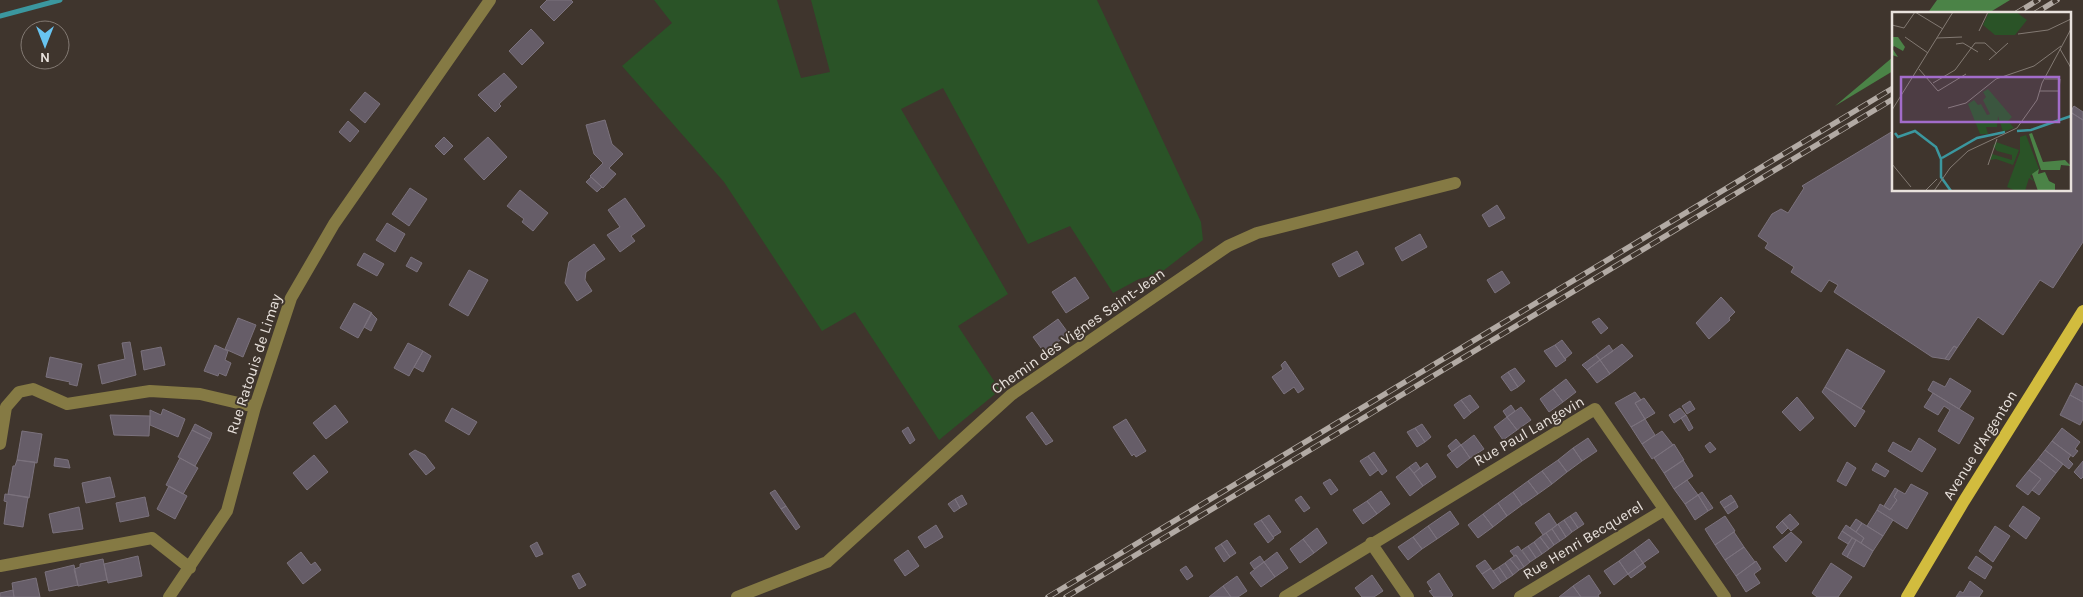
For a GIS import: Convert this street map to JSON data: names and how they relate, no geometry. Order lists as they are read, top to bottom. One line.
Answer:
{"streets":{"main road":["Avenue d'Argenton"],"street":["Chemin des Vignes Saint-Jean","Rue Ratouis de Limay","Rue Paul Langevin","Rue Henri Becquerel"]},"crossings":[["Rue Paul Langevin","Rue Henri Becquerel"]],"north":"bottom"}
